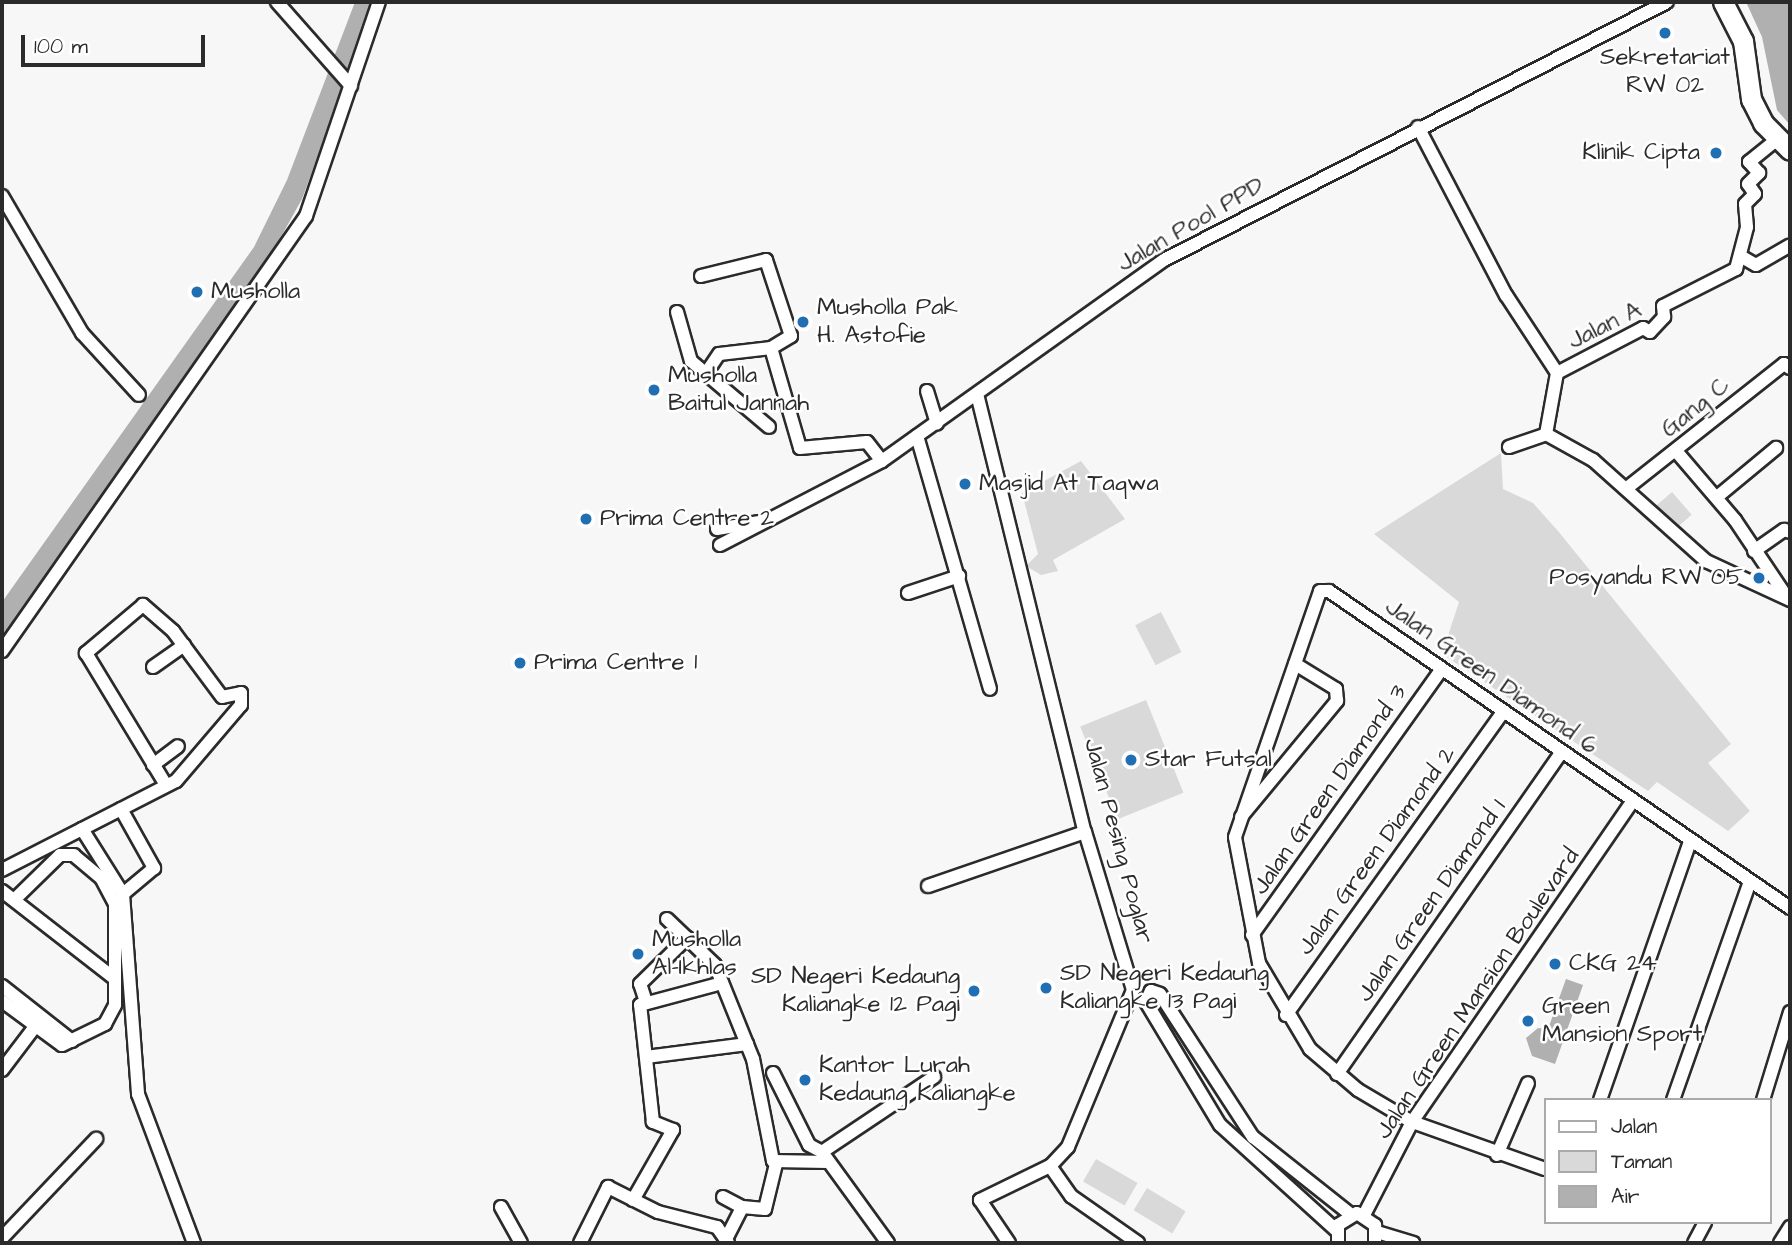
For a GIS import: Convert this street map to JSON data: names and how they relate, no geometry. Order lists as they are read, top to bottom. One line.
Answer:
{"streets":{"street":["Jalan Pool PPD","Jalan A","Gang C","Jalan Green Diamond 6","Jalan Green Diamond 3","Jalan Pesing Poglar","Jalan Green Diamond 2","Jalan Green Diamond 1","Jalan Green Mansion Boulevard"]},"crossings":[["Jalan Pool PPD","Jalan Pesing Poglar"],["Jalan Green Diamond 6","Jalan Green Diamond 3"],["Jalan Green Diamond 6","Jalan Green Diamond 2"],["Jalan Green Diamond 6","Jalan Green Diamond 1"],["Jalan Green Diamond 6","Jalan Green Mansion Boulevard"]],"places":["Sekretariat RW 02","Klinik Cipta","Musholla","Musholla Pak H. Astofie","Musholla Baitul Jannah","Masjid At Taqwa","Prima Centre 2","Posyandu RW 05","Prima Centre 1","Star Futsal","Musholla Al-Ikhlas","CKG 24","SD Negeri Kedaung Kaliangke 13 Pagi","SD Negeri Kedaung Kaliangke 12 Pagi","Green Mansion Sport","Kantor Lurah Kedaung Kaliangke"],"legend":["Jalan","Taman","Air"],"scale_bar":"100 m"}
